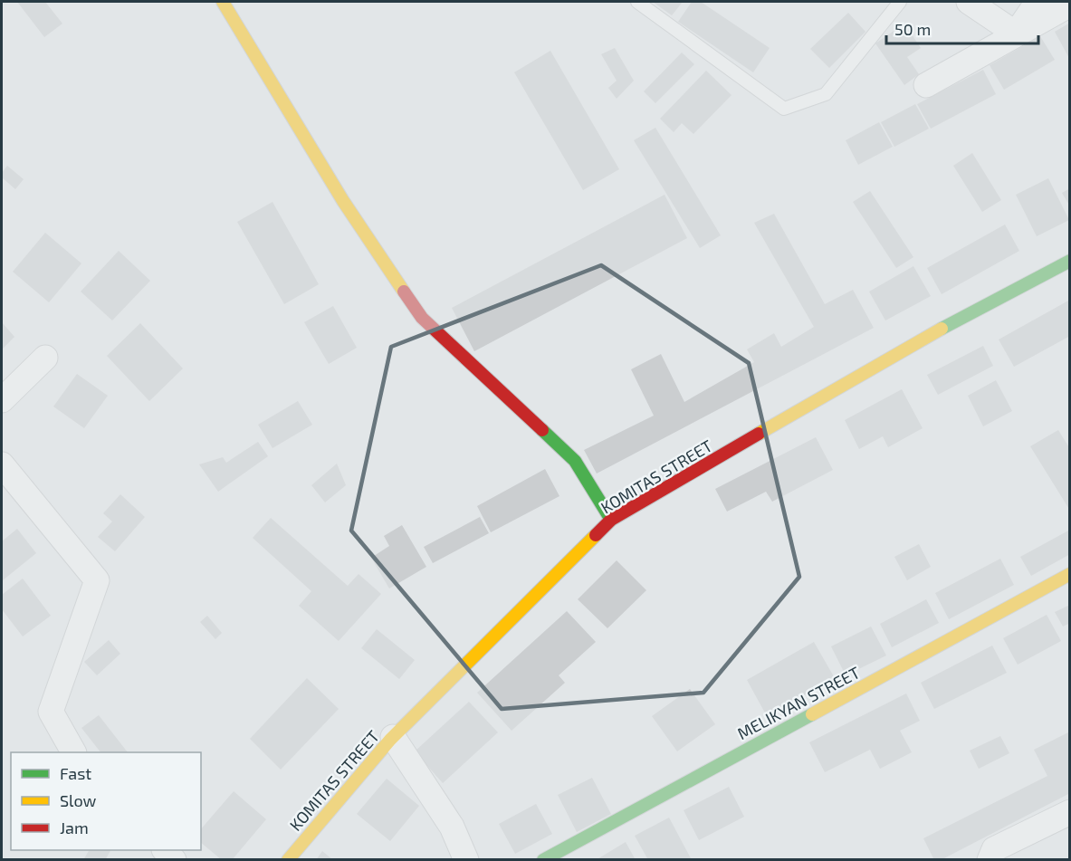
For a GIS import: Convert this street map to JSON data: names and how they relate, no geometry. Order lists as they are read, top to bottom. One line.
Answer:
{"streets":{"street":["KOMITAS STREET","MELIKYAN STREET"]},"legend":["Fast","Slow","Jam"],"scale_bar":"50 m"}
